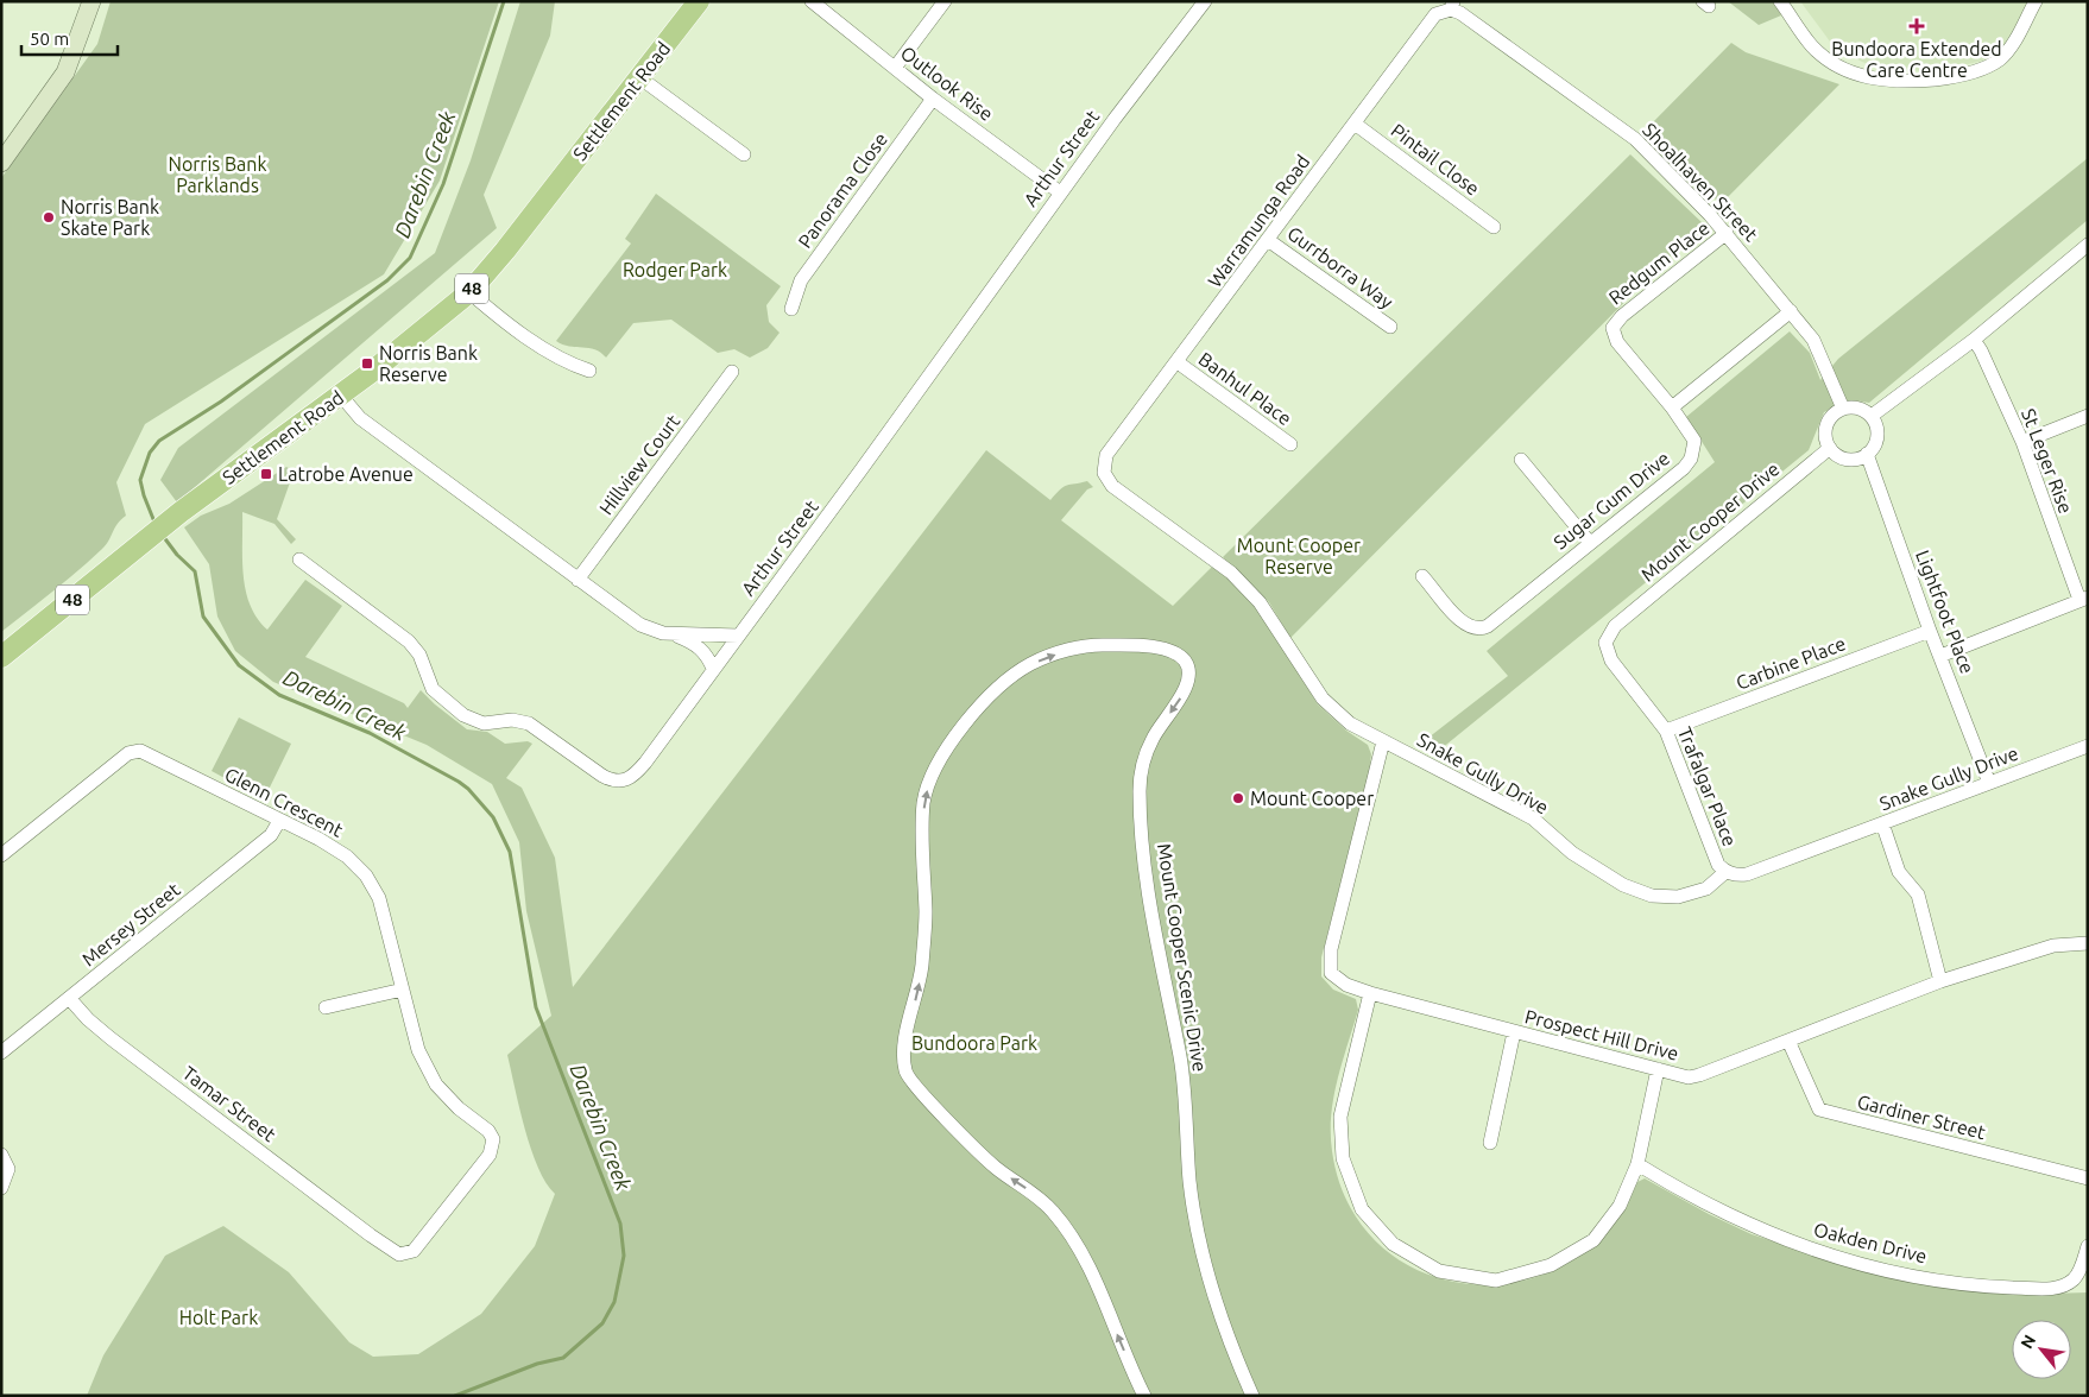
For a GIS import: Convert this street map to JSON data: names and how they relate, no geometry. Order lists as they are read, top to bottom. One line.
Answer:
{"streets":{"main road":["Settlement Road","48"],"street":["Outlook Rise","Arthur Street","Pintail Close","Shoalhaven Street","Panorama Close","Warramunga Road","Redgum Place","Gurrborra Way","Banhul Place","St Leger Rise","Hillview Court","Sugar Gum Drive","Mount Cooper Drive","Lightfoot Place","Carbine Place","Snake Gully Drive","Trafalgar Place","Glenn Crescent","Mersey Street","Mount Cooper Scenic Drive","Prospect Hill Drive","Tamar Street","Gardiner Street","Oakden Drive"]},"crossings":[["Outlook Rise","Arthur Street"],["Outlook Rise","Panorama Close"],["Pintail Close","Warramunga Road"],["Shoalhaven Street","Warramunga Road"],["Shoalhaven Street","Redgum Place"],["Shoalhaven Street","Mount Cooper Drive"],["Shoalhaven Street","Lightfoot Place"],["Warramunga Road","Gurrborra Way"],["Warramunga Road","Banhul Place"],["Warramunga Road","Snake Gully Drive"],["Redgum Place","Sugar Gum Drive"],["Mount Cooper Drive","Lightfoot Place"],["Mount Cooper Drive","Trafalgar Place"],["Lightfoot Place","Carbine Place"],["Lightfoot Place","Snake Gully Drive"],["Carbine Place","Trafalgar Place"],["Snake Gully Drive","Trafalgar Place"],["Snake Gully Drive","Prospect Hill Drive"],["Glenn Crescent","Mersey Street"],["Glenn Crescent","Tamar Street"],["Mersey Street","Tamar Street"],["Prospect Hill Drive","Gardiner Street"]],"water":["Darebin Creek"],"parks":["Norris Bank Parklands","Rodger Park","Mount Cooper Reserve","Bundoora Park","Holt Park"],"places":{"health":["Bundoora Extended Care Centre"],"other":["Norris Bank Skate Park","Mount Cooper"],"transit":["Norris Bank Reserve","Latrobe Avenue"]},"scale_bar":"50 m","north":"top left"}
